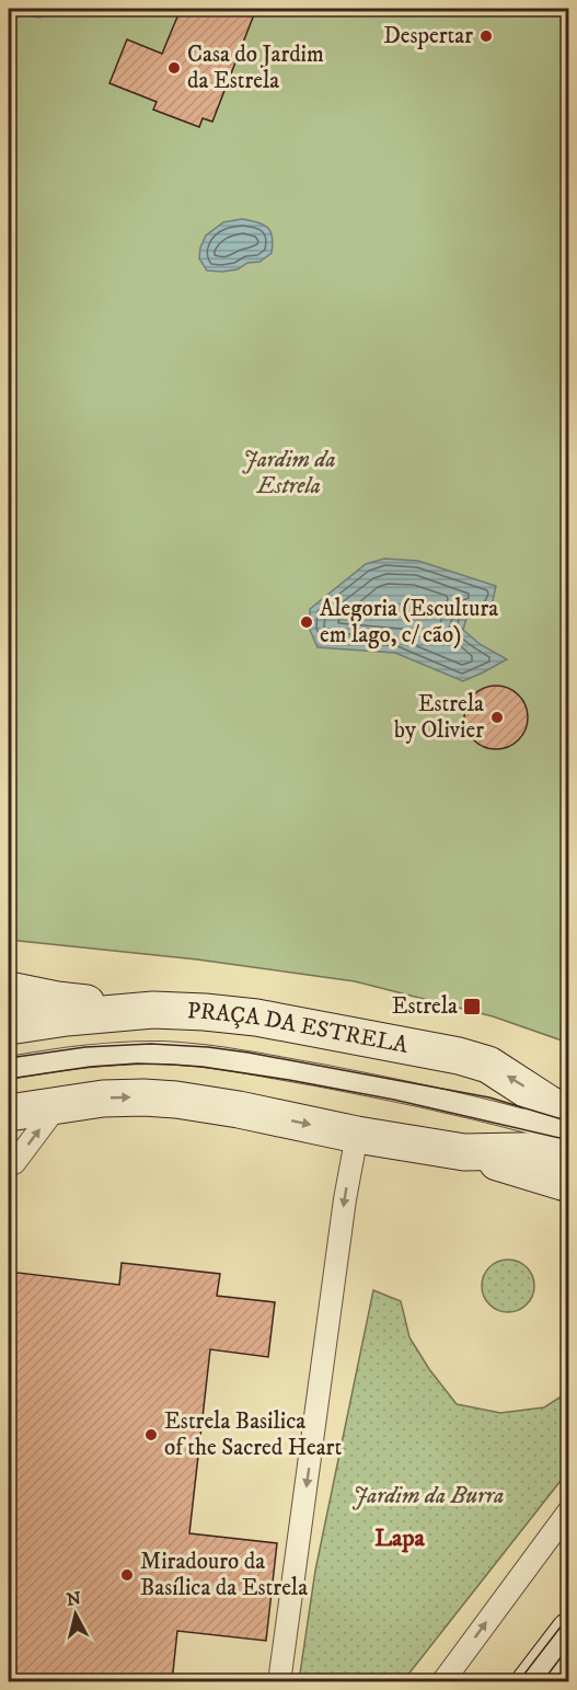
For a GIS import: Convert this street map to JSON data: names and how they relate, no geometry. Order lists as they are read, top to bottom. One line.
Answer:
{"streets":{"main road":["PRAÇA DA ESTRELA"]},"districts":["Lapa"],"parks":["Jardim da Estrela","Jardim da Burra"],"places":{"other":["Despertar","Casa do Jardim da Estrela","Alegoria (Escultura em lago, c/ cão)","Estrela by Olivier","Estrela Basilica of the Sacred Heart","Miradouro da Basílica da Estrela"],"transit":["Estrela"]},"north":"top"}
